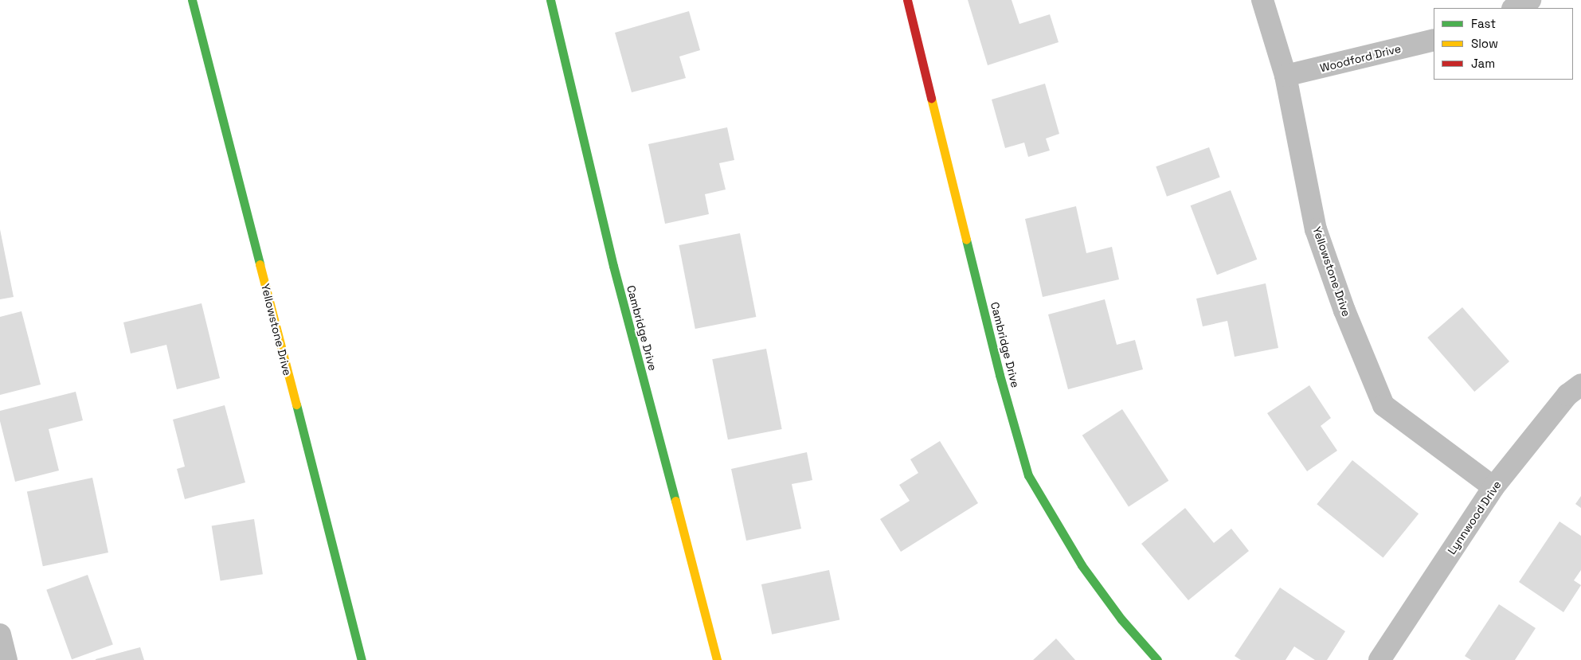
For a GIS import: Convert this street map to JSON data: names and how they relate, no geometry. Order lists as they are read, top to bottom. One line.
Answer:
{"streets":{"street":["Woodford Drive","Yellowstone Drive","Cambridge Drive","Lynnwood Drive"]},"crossings":[["Woodford Drive","Yellowstone Drive"],["Yellowstone Drive","Lynnwood Drive"]],"legend":["Fast","Slow","Jam"]}
